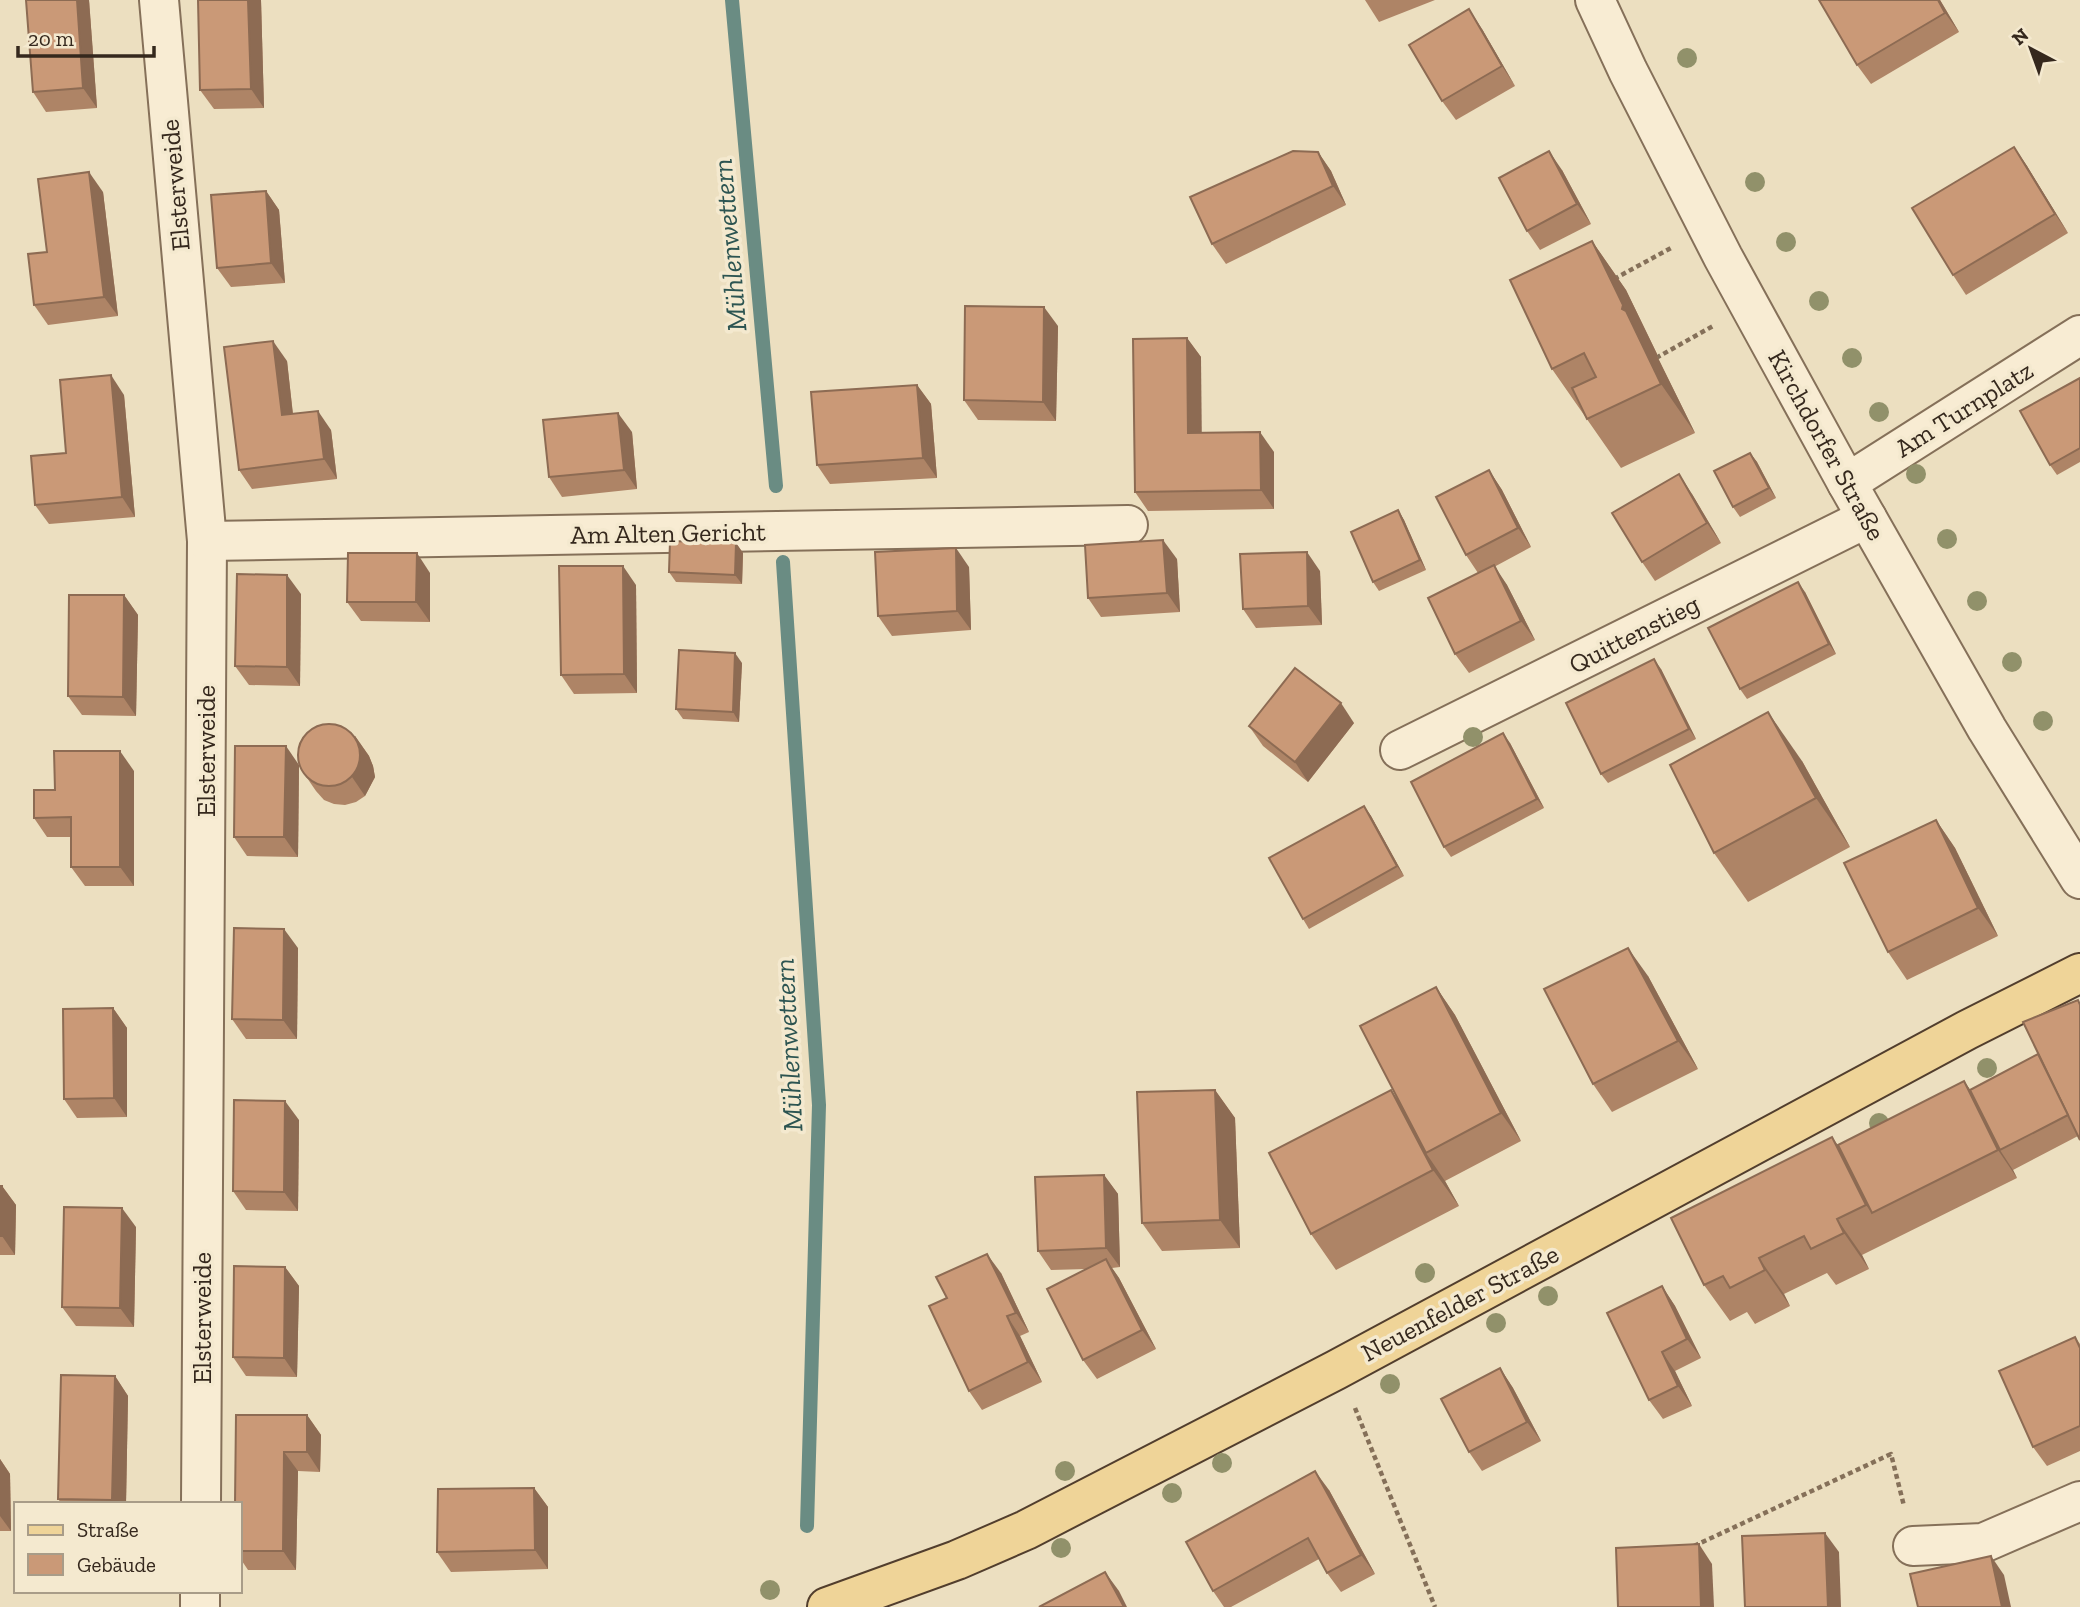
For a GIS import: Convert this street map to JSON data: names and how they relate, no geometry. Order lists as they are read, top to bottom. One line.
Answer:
{"streets":{"main road":["Neuenfelder Straße"],"street":["Elsterweide","Am Turnplatz","Kirchdorfer Straße","Am Alten Gericht","Quittenstieg"]},"crossings":[["Elsterweide","Am Alten Gericht"],["Am Turnplatz","Kirchdorfer Straße"],["Kirchdorfer Straße","Quittenstieg"]],"water":["Mühlenwettern"],"legend":["Straße","Gebäude"],"scale_bar":"20 m","north":"top left"}
